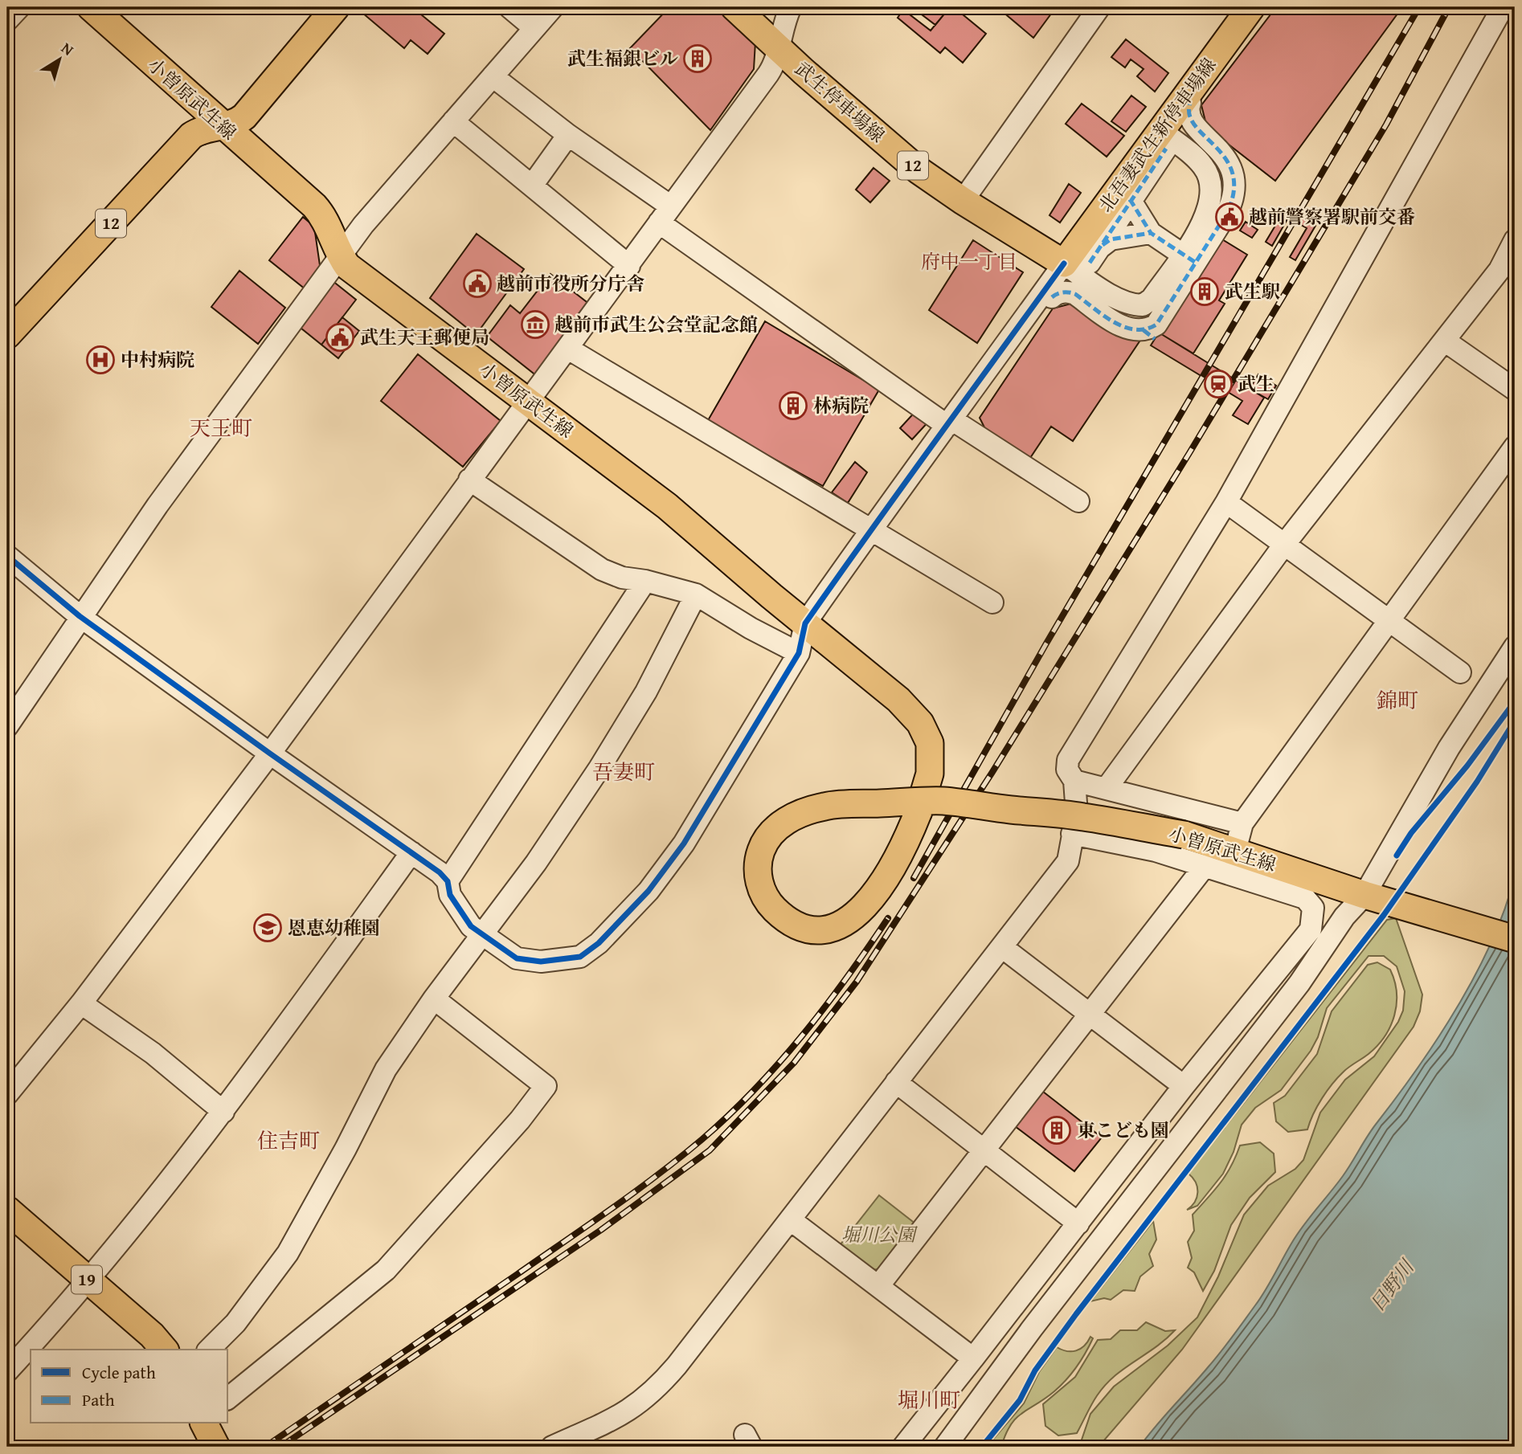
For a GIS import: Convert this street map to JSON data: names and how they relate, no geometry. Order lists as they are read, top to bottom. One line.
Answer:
{"streets":{"main road":["小曽原武生線","武生停車場線","北吾妻武生新停車場線","12","19"]},"crossings":[["小曽原武生線","12"],["武生停車場線","北吾妻武生新停車場線"]],"districts":["府中一丁目","天王町","錦町","吾妻町","住吉町","堀川町"],"water":["日野川"],"parks":["堀川公園"],"places":{"building":["武生福銀ビル","武生駅","林病院","東こども園"],"public building":["越前警察署駅前交番","越前市役所分庁舎","武生天王郵便局"],"museum":["越前市武生公会堂記念館"],"hospital":["中村病院"],"station":["武生"],"school or university":["恩恵幼稚園"]},"legend":["Cycle path","Path"],"north":"top right"}
